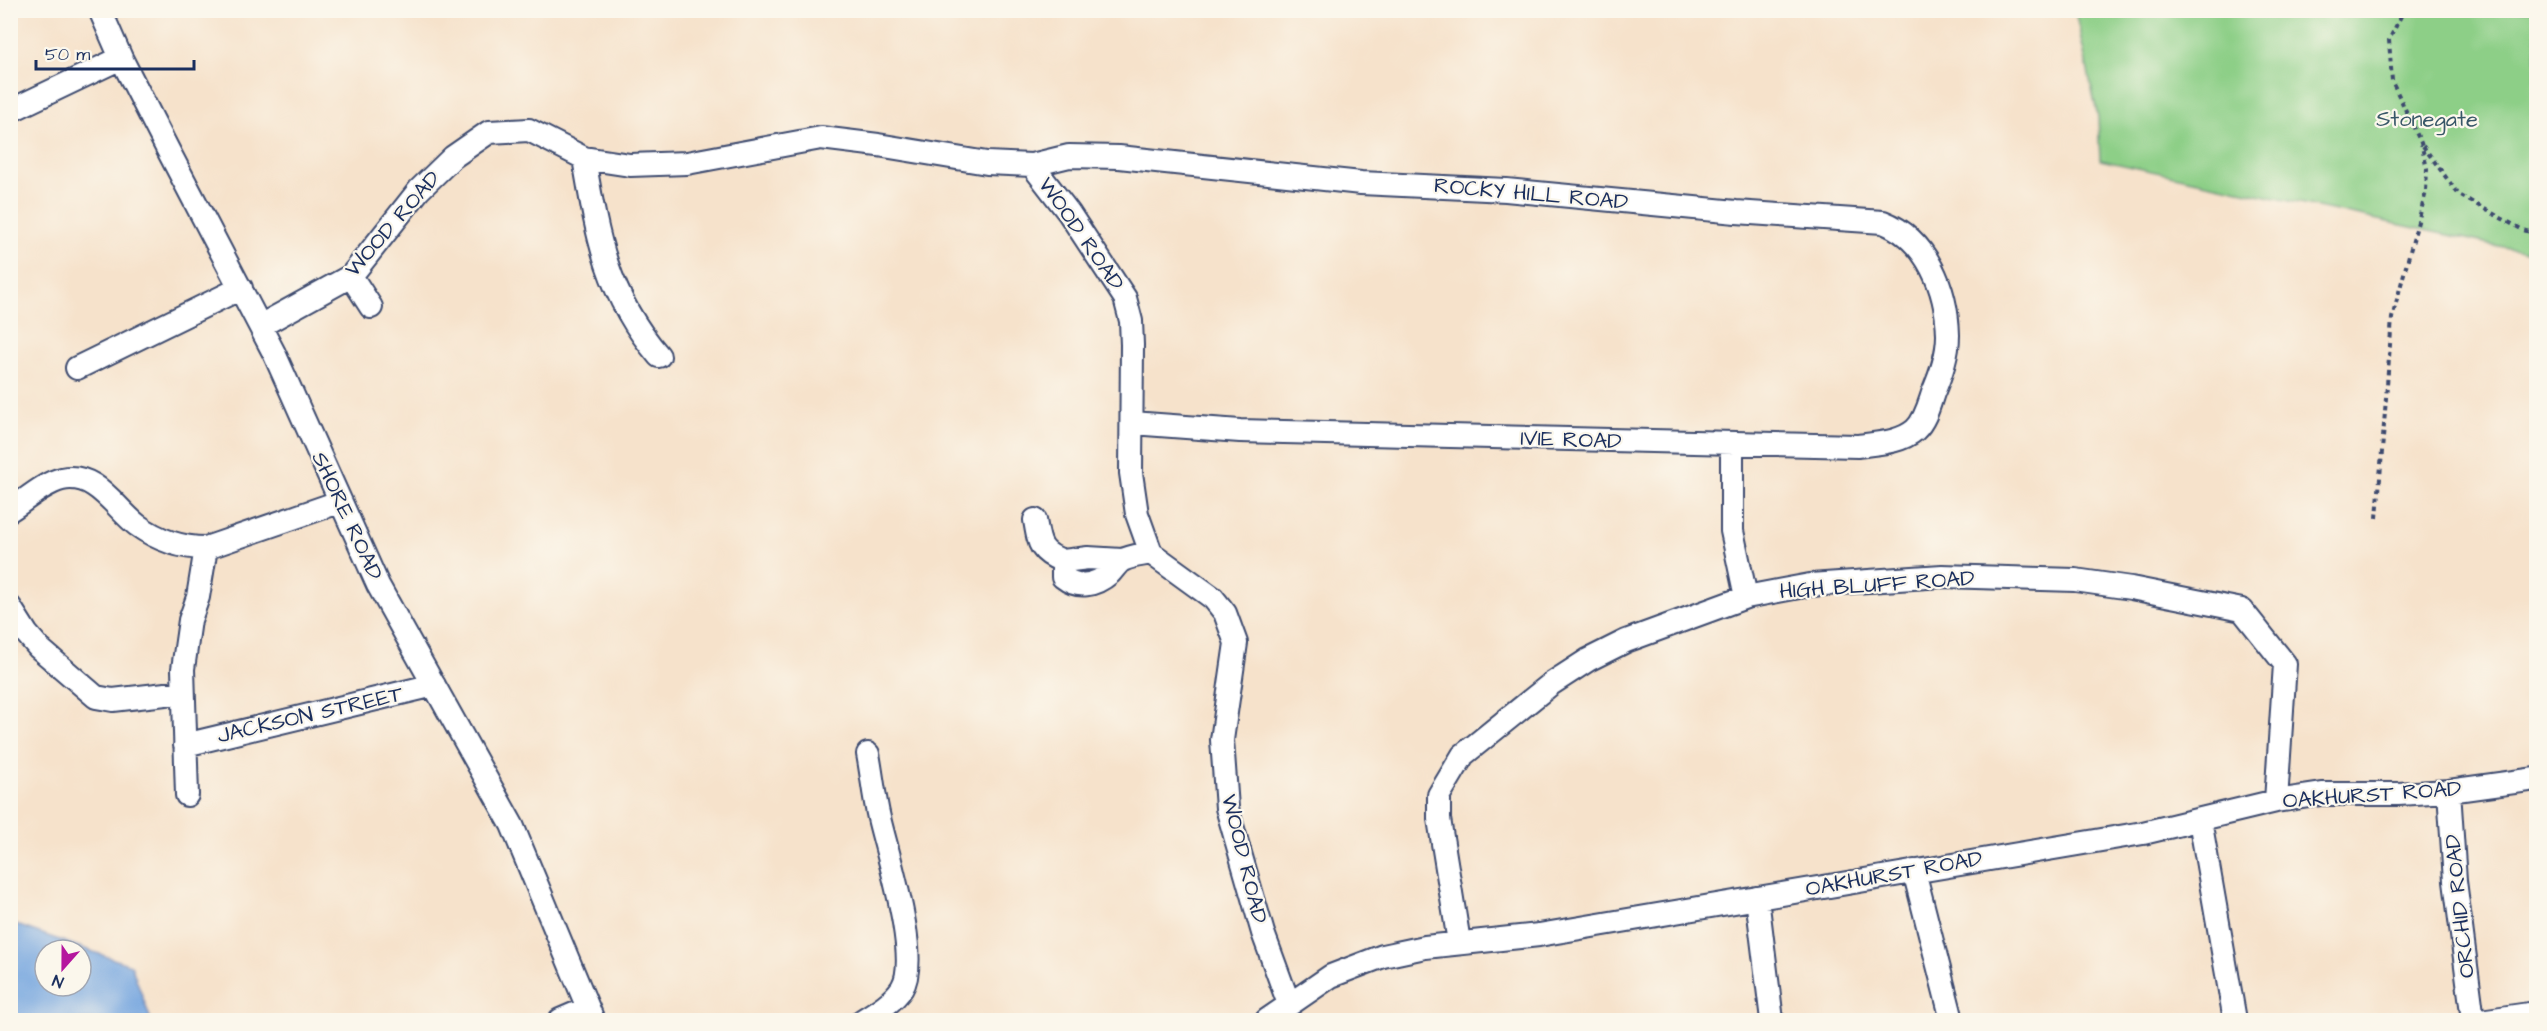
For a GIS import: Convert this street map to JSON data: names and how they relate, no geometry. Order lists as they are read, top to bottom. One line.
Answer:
{"streets":{"street":["ROCKY HILL ROAD","WOOD ROAD","IVIE ROAD","SHORE ROAD","HIGH BLUFF ROAD","JACKSON STREET","OAKHURST ROAD","ORCHID ROAD"]},"crossings":[["ROCKY HILL ROAD","WOOD ROAD"],["ROCKY HILL ROAD","IVIE ROAD"],["WOOD ROAD","IVIE ROAD"],["WOOD ROAD","SHORE ROAD"],["WOOD ROAD","OAKHURST ROAD"],["SHORE ROAD","JACKSON STREET"],["HIGH BLUFF ROAD","OAKHURST ROAD"],["OAKHURST ROAD","ORCHID ROAD"]],"parks":["Stonegate"],"scale_bar":"50 m","north":"bottom"}
